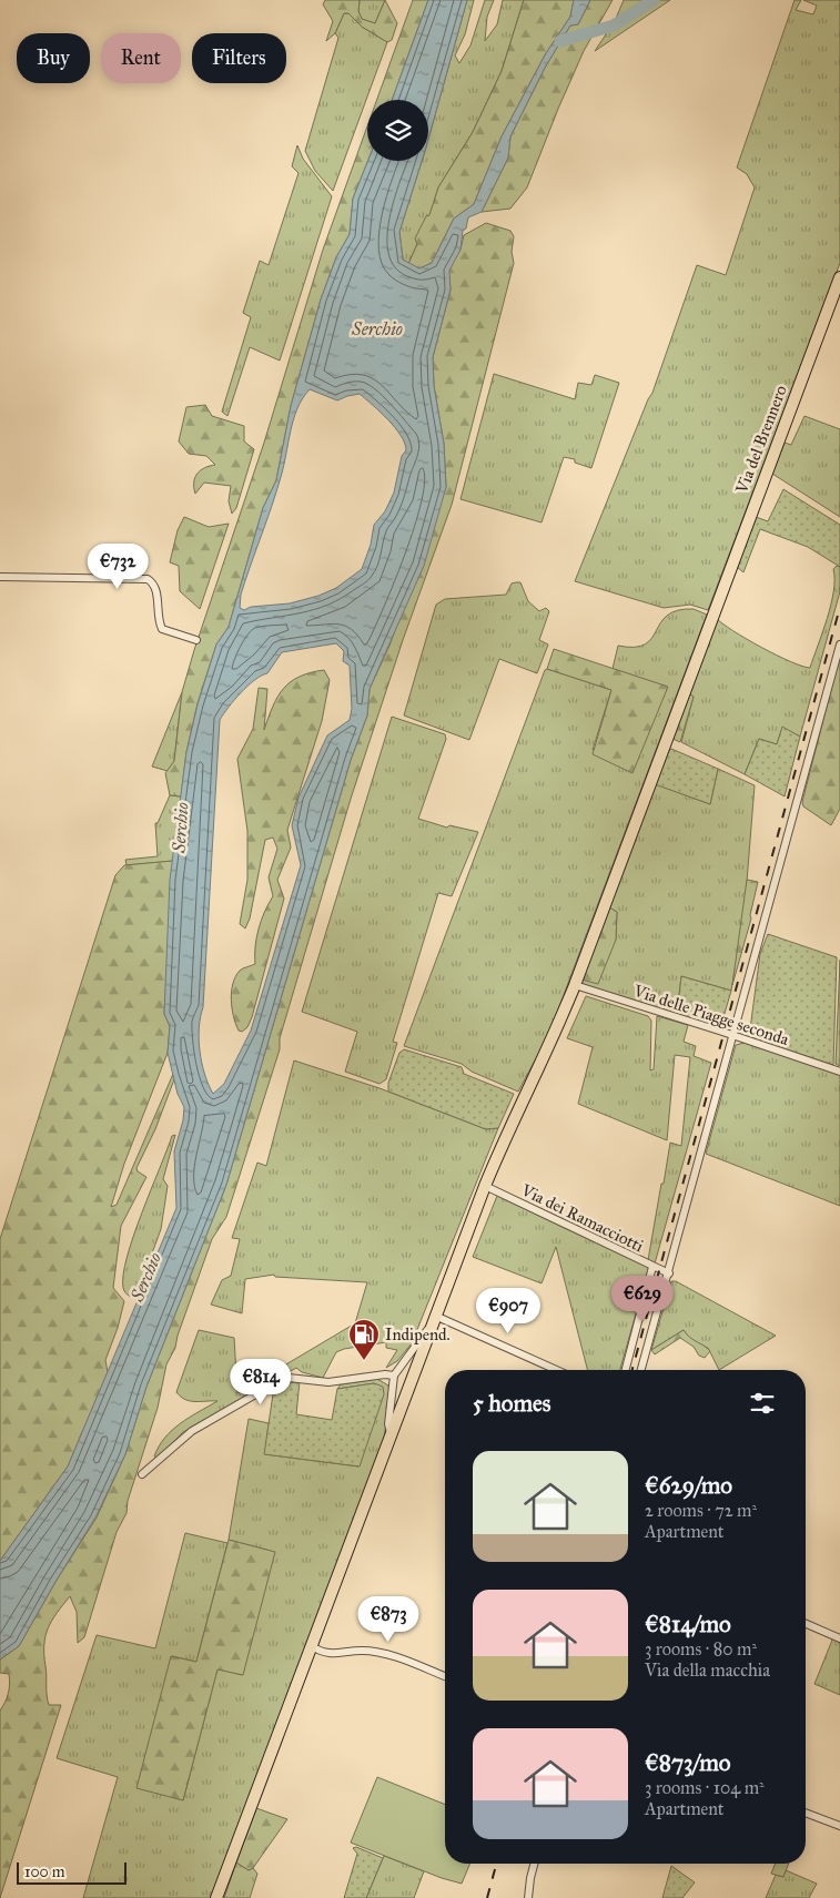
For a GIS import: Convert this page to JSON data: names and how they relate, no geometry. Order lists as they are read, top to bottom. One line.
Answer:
{"streets":{"main road":["Via del Brennero"],"street":["Via delle Piagge seconda","Via dei Ramacciotti"]},"crossings":[["Via del Brennero","Via delle Piagge seconda"],["Via del Brennero","Via dei Ramacciotti"]],"water":["Serchio"],"places":{"fuel station":["Indipend."]},"scale_bar":"100 m","page":{"chip":["Buy","Rent","Filters"],"price":["€732","€629","€907","€814","€873"],"heading":"5 homes","list":[{"name":"€629/mo","note":"2 rooms · 72 m² · Apartment"},{"name":"€814/mo","note":"3 rooms · 80 m² · Via della macchia"},{"name":"€873/mo","note":"3 rooms · 104 m² · Apartment"}],"scale":"100 m"}}
